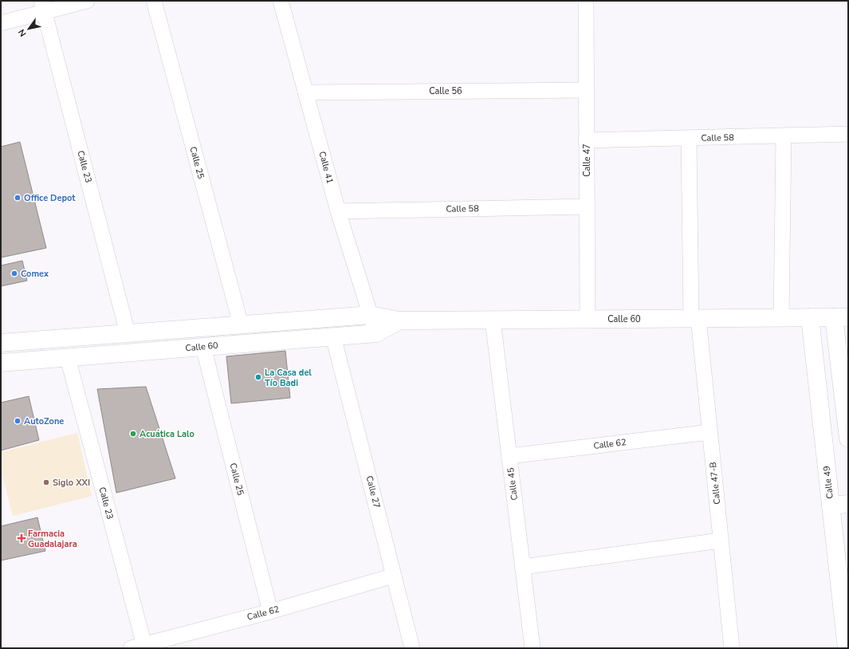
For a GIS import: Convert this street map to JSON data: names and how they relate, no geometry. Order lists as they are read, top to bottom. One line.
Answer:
{"streets":{"street":["Calle 56","Calle 58","Calle 47","Calle 25","Calle 23","Calle 41","Calle 60","Calle 62","Calle 49","Calle 47-B","Calle 45","Calle 27"]},"crossings":[["Calle 56","Calle 47"],["Calle 56","Calle 41"],["Calle 58","Calle 47"],["Calle 58","Calle 41"],["Calle 58","Calle 47-B"],["Calle 47","Calle 60"],["Calle 25","Calle 60"],["Calle 25","Calle 62"],["Calle 23","Calle 60"],["Calle 23","Calle 62"],["Calle 41","Calle 60"],["Calle 60","Calle 49"],["Calle 60","Calle 47-B"],["Calle 60","Calle 45"],["Calle 60","Calle 27"],["Calle 62","Calle 47-B"],["Calle 62","Calle 45"],["Calle 62","Calle 27"]],"places":{"other":["Office Depot","Comex","La Casa del Tío Badi","AutoZone","Acuática Lalo","Siglo XXI"],"health":["Farmacia Guadalajara"]},"north":"bottom left"}
